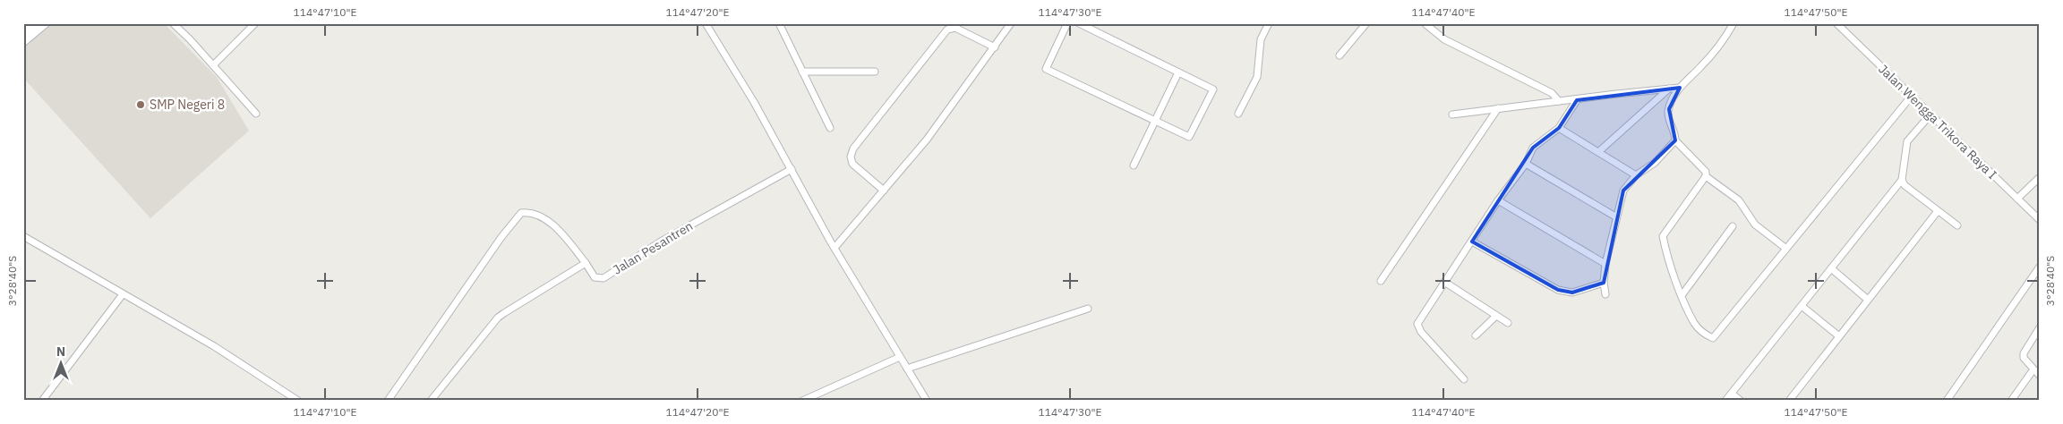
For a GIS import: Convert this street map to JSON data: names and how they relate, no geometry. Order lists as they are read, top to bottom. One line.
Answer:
{"streets":{"street":["Jalan Wengga Trikora Raya I","Jalan Pesantren"]},"places":["SMP Negeri 8"],"north":"top","coordinates":["114°47'10\"E","114°47'20\"E","114°47'30\"E","114°47'40\"E","114°47'50\"E","3°28'40\"S"]}
